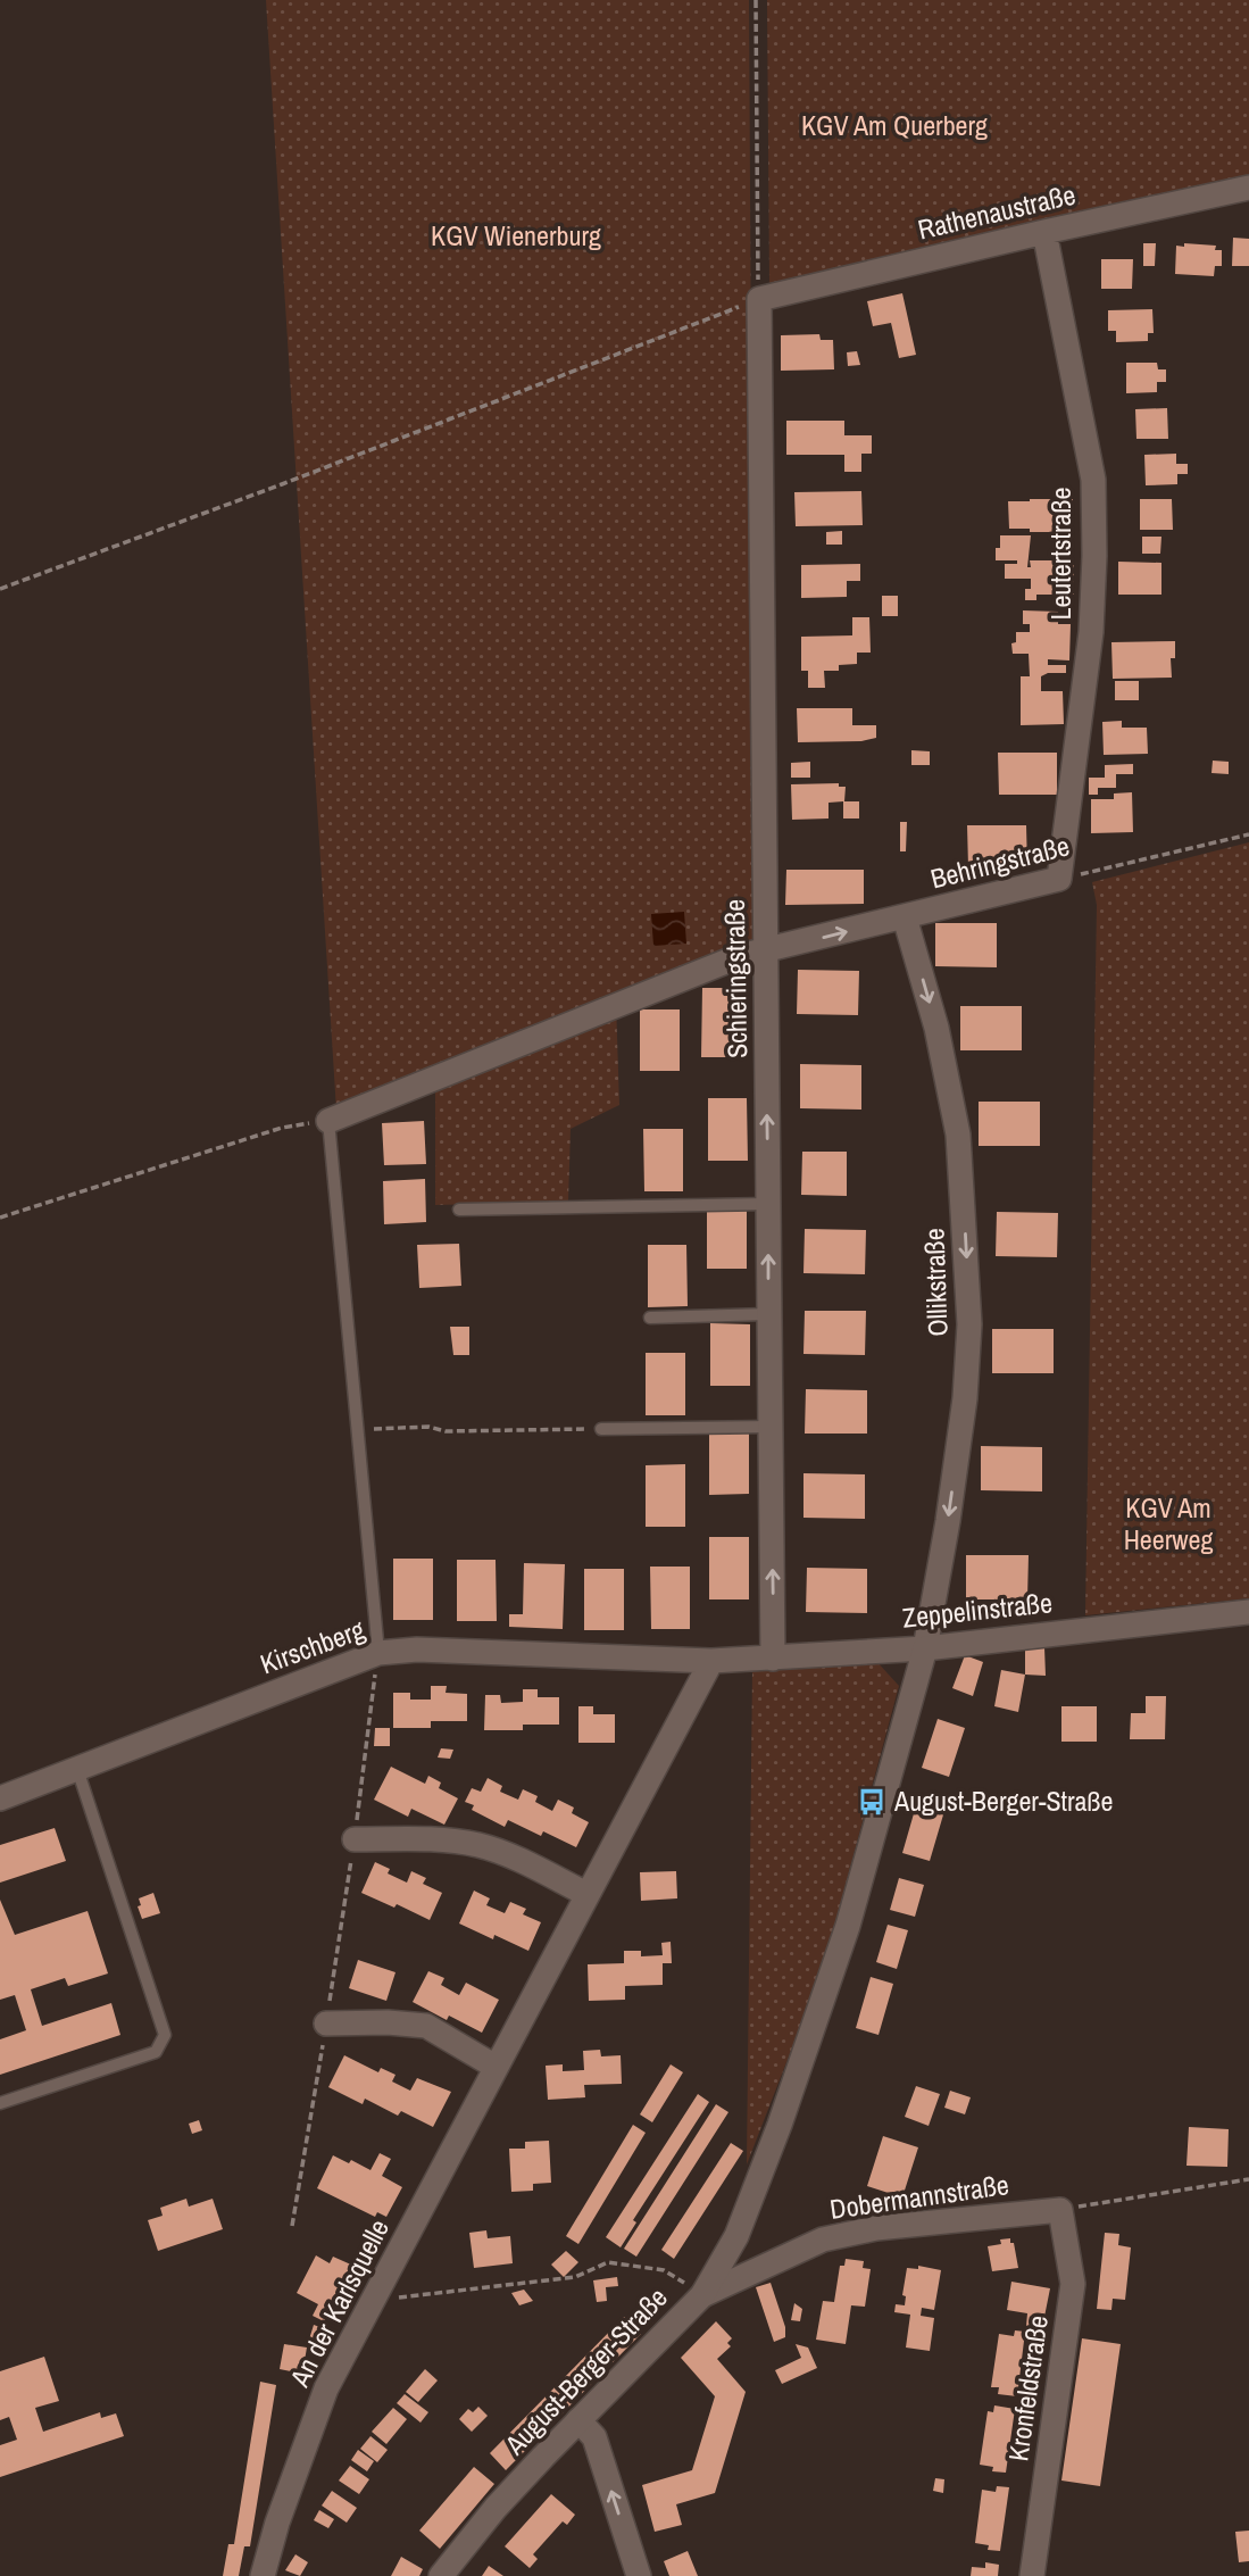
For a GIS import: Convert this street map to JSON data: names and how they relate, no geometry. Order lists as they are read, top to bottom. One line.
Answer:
{"streets":{"street":["Rathenaustraße","Leutertstraße","Behringstraße","Schieringstraße","Ollikstraße","Zeppelinstraße","Kirschberg","Dobermannstraße","An der Karlsquelle","August-Berger-Straße","Kronfeldstraße"]},"crossings":[["Rathenaustraße","Leutertstraße"],["Rathenaustraße","Schieringstraße"],["Leutertstraße","Behringstraße"],["Behringstraße","Schieringstraße"],["Behringstraße","Ollikstraße"],["Schieringstraße","Zeppelinstraße"],["Ollikstraße","Zeppelinstraße"],["Ollikstraße","August-Berger-Straße"],["Zeppelinstraße","Kirschberg"],["Zeppelinstraße","An der Karlsquelle"],["Zeppelinstraße","August-Berger-Straße"],["Kirschberg","An der Karlsquelle"],["Dobermannstraße","August-Berger-Straße"],["Dobermannstraße","Kronfeldstraße"]],"one_way":["Schieringstraße","Ollikstraße"],"parks":["KGV Am Querberg","KGV Wienerburg","KGV Am Heerweg"],"places":{"bus stop":["August-Berger-Straße"]}}
